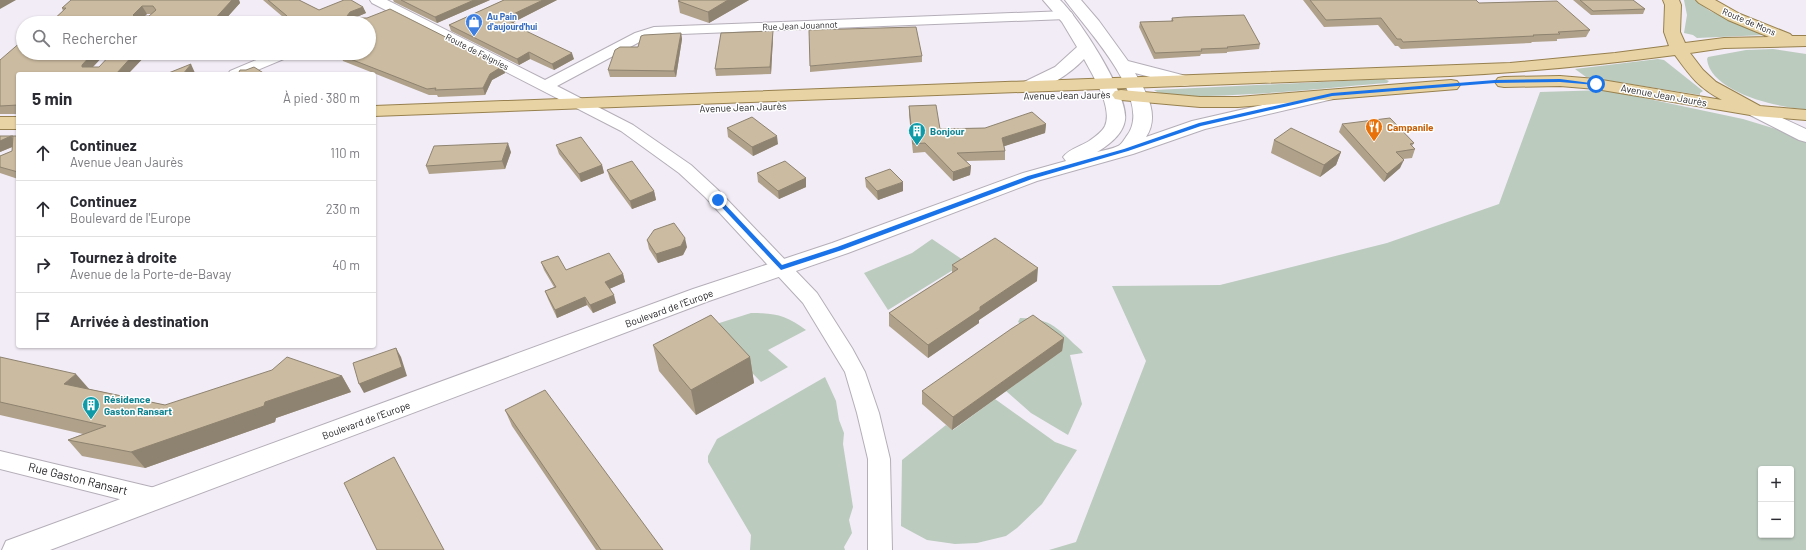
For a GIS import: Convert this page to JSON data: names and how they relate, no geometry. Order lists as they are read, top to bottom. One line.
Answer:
{"streets":{"main road":["Route de Mons","Avenue Jean Jaurès","Boulevard de l'Europe"],"street":["Rue Jean Jouannot","Route de Feignies","Rue Gaston Ransart"]},"crossings":[["Route de Mons","Avenue Jean Jaurès"],["Rue Jean Jouannot","Route de Feignies"],["Route de Feignies","Avenue Jean Jaurès"],["Route de Feignies","Boulevard de l'Europe"],["Avenue Jean Jaurès","Boulevard de l'Europe"],["Boulevard de l'Europe","Rue Gaston Ransart"]],"places":{"shop":["Au Pain d'aujourd'hui"],"restaurant":["Campanile"],"building":["Bonjour","Résidence Gaston Ransart"]},"page":{"search":"Rechercher","heading":["5 min","À pied · 380 m"],"list":[["Continuez","Avenue Jean Jaurès","110 m"],["Continuez","Boulevard de l'Europe","230 m"],["Tournez à droite","Avenue de la Porte-de-Bavay","40 m"],"Arrivée à destination"],"map_buttons":["+","−"]}}
